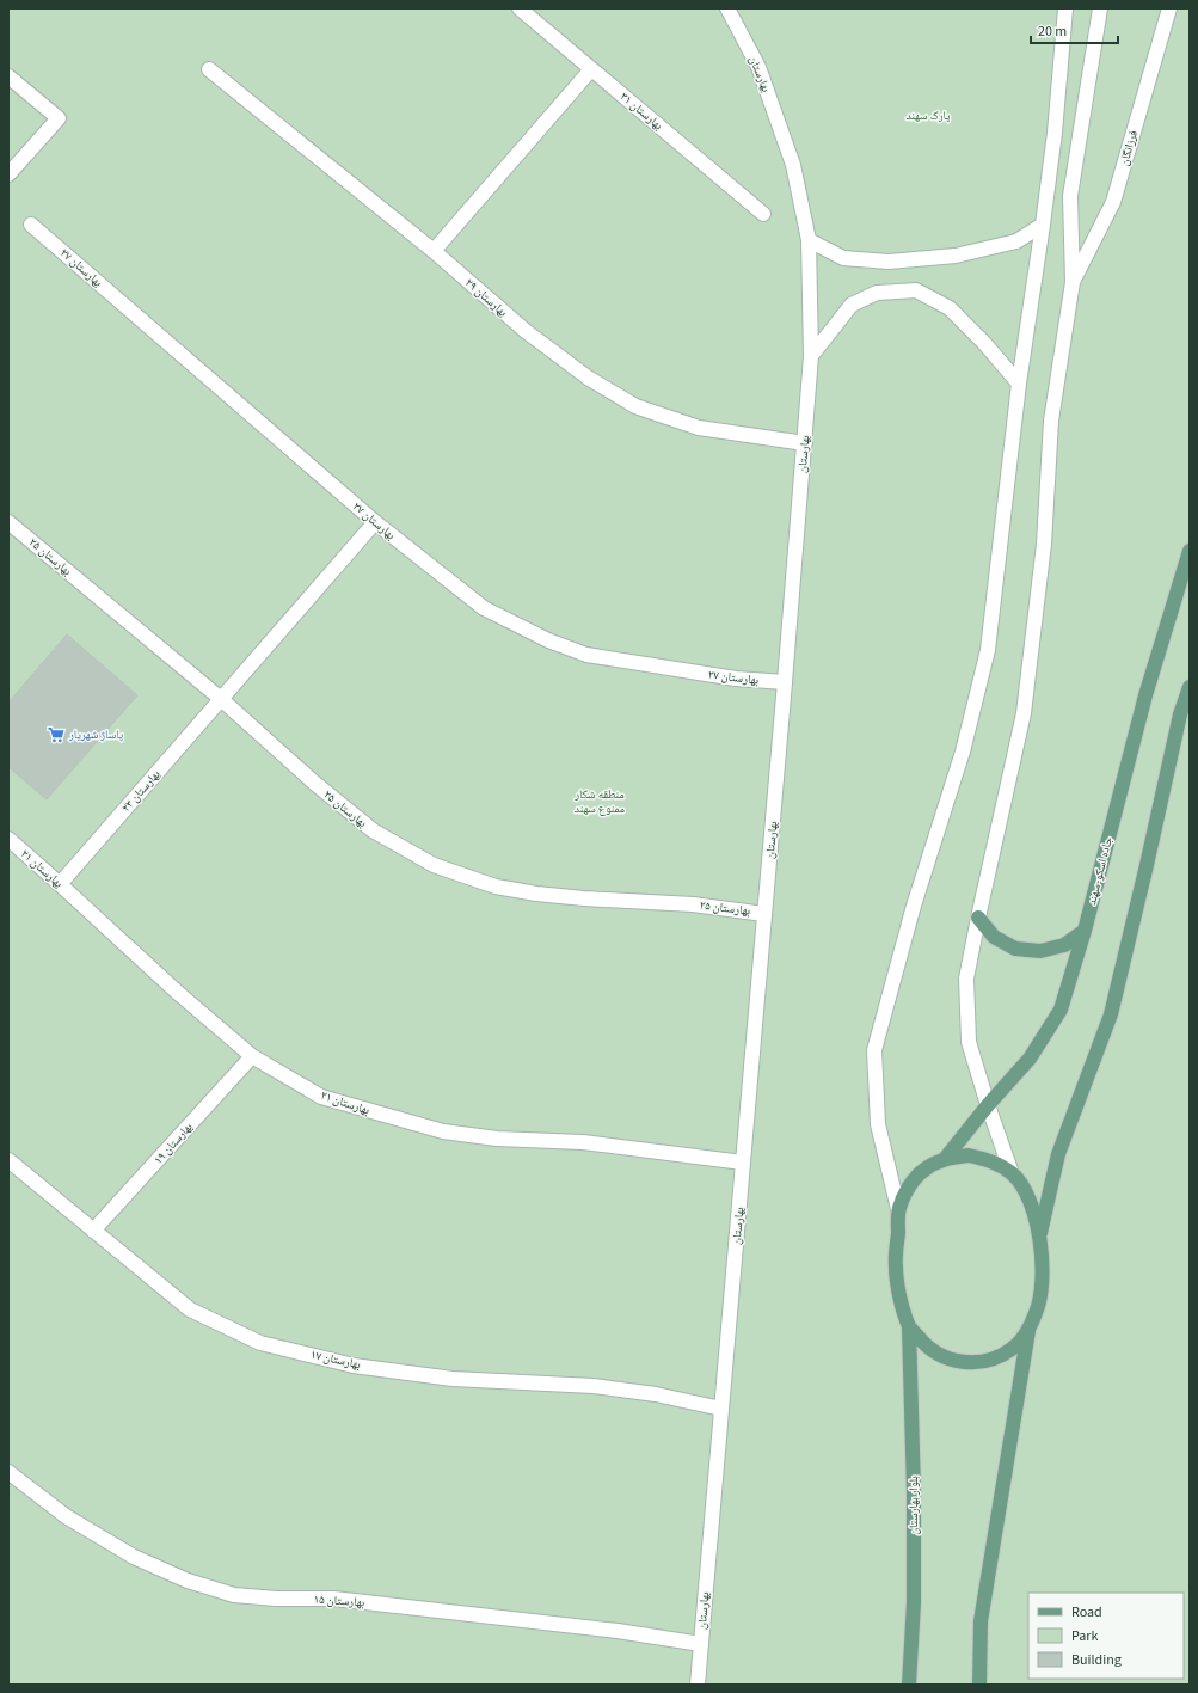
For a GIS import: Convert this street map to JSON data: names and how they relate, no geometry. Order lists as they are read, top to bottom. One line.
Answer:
{"streets":{"main road":["جاده اسکو-سهند","بلوار بهارستان"],"street":["بهارستان","بهارستان ۳۱","فرزانگان","بهارستان ۲۷","بهارستان ۲۹","بهارستان ۲۵","بهارستان ۲۳","بهارستان ۲۱","بهارستان ۱۹","بهارستان ۱۷","بهارستان ۱۵"]},"crossings":[["بهارستان","بهارستان ۲۷"],["بهارستان","بهارستان ۲۹"],["بهارستان","بهارستان ۲۵"],["بهارستان","بهارستان ۲۱"],["بهارستان","بهارستان ۱۷"],["بهارستان","بهارستان ۱۵"],["بهارستان ۲۷","بهارستان ۲۳"],["بهارستان ۲۵","بهارستان ۲۳"],["بهارستان ۲۳","بهارستان ۲۱"],["بهارستان ۲۱","بهارستان ۱۹"],["بهارستان ۱۹","بهارستان ۱۷"]],"parks":["پارک سهند","منطقه شکار ممنوع سهند"],"places":{"supermarket":["پاساژ شهریار"]},"legend":["Road","Park","Building"],"scale_bar":"20 m"}
